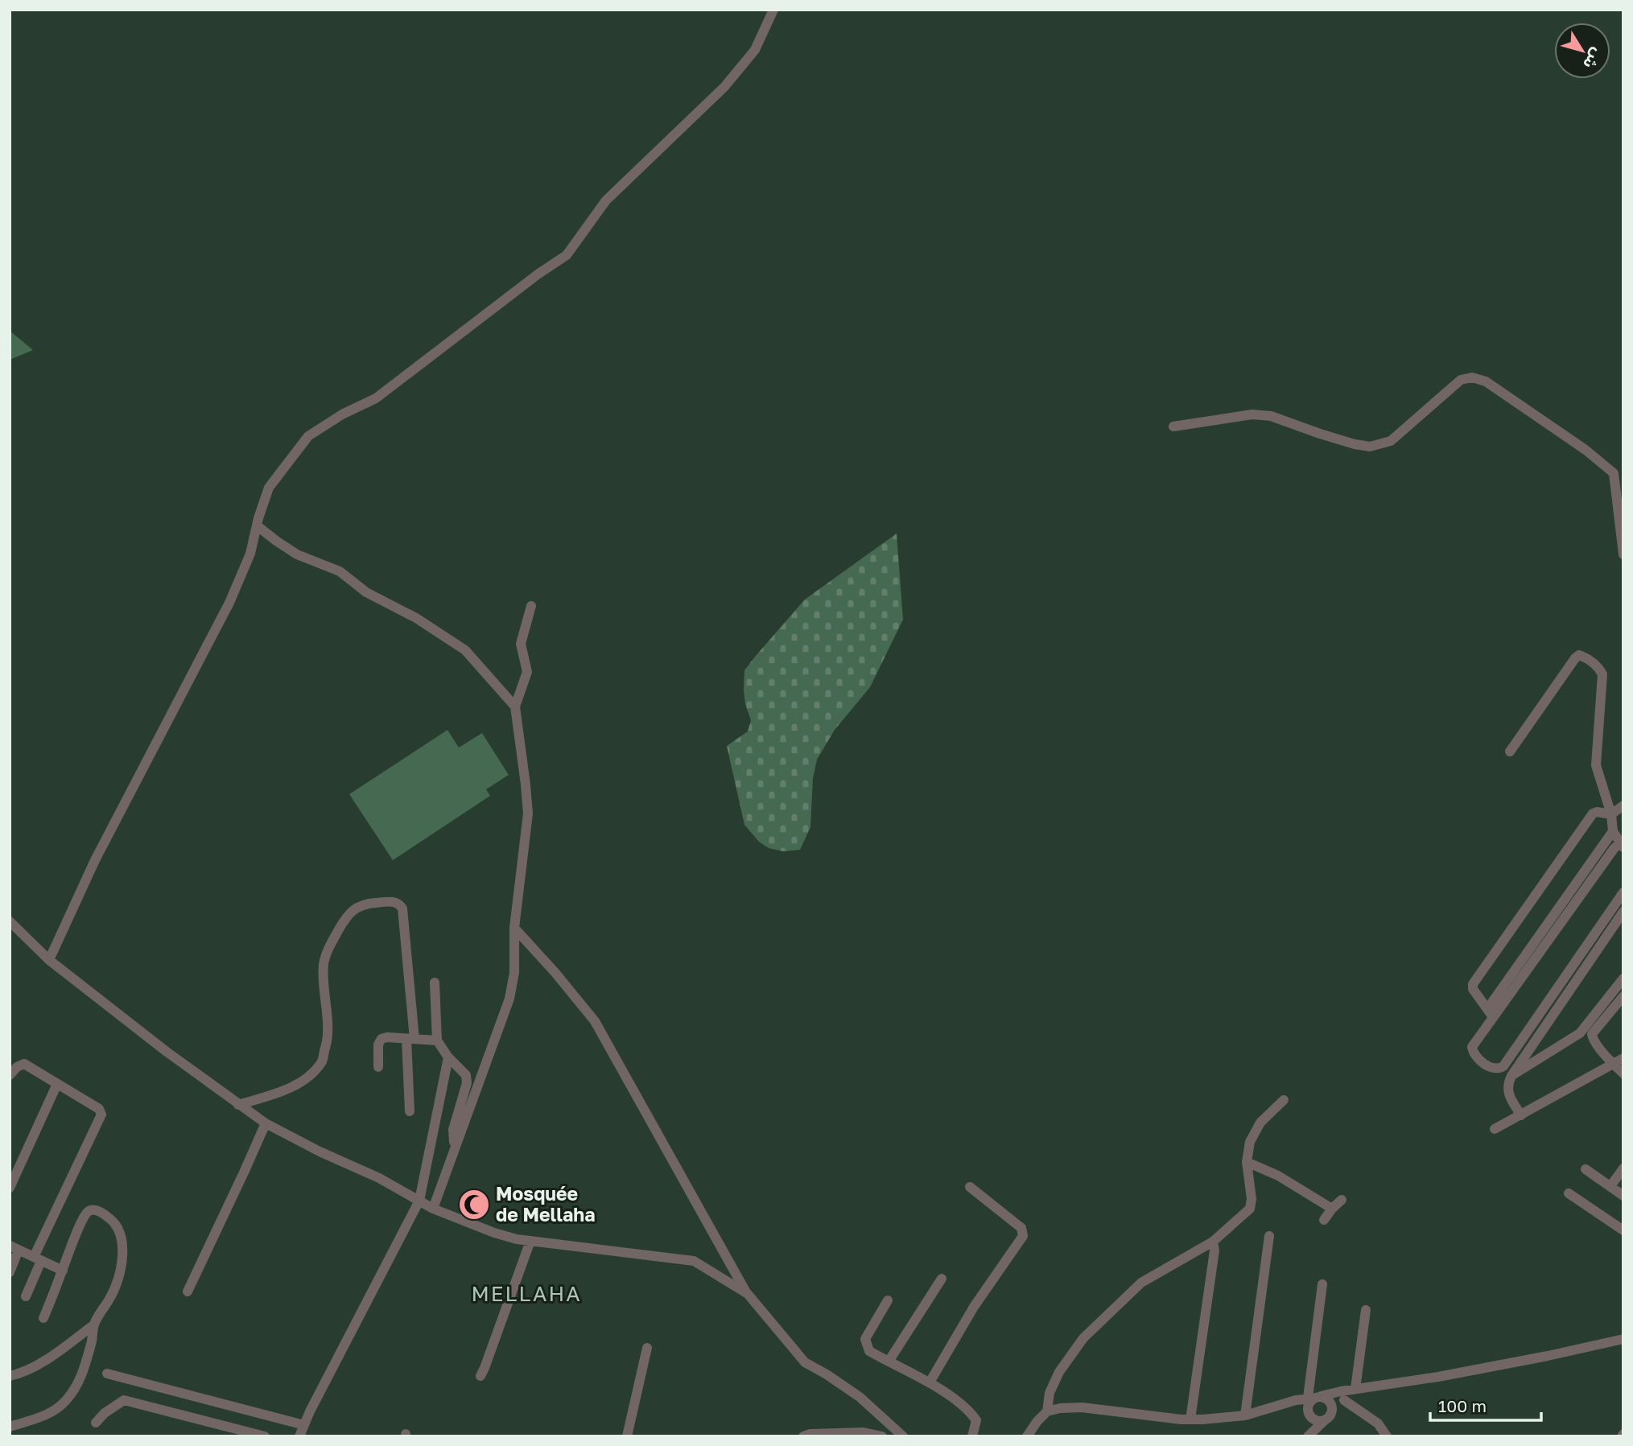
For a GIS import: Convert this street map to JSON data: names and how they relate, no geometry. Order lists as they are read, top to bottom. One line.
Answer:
{"districts":["MELLAHA"],"places":{"mosque":["Mosquée de Mellaha"]},"scale_bar":"100 m","north":"bottom right"}
